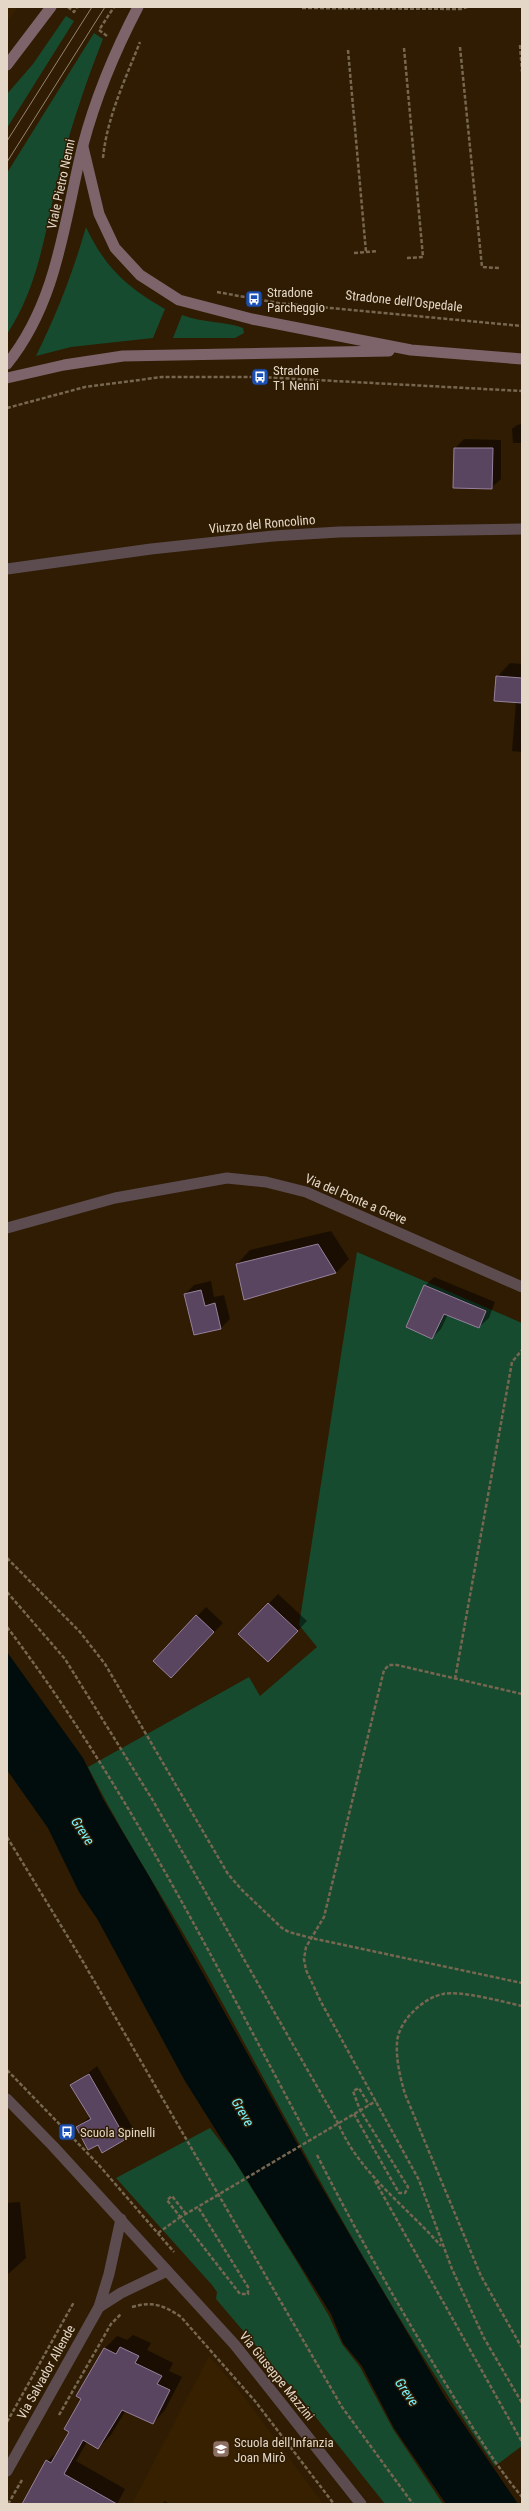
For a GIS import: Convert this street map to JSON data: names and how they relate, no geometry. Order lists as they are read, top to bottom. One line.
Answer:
{"streets":{"main road":["Viale Pietro Nenni"],"street":["Viuzzo del Roncolino","Via del Ponte a Greve","Via Salvador Allende","Via Giuseppe Mazzini"],"path":["Stradone dell'Ospedale"]},"crossings":[["Via Salvador Allende","Via Giuseppe Mazzini"]],"water":["Greve"],"places":{"bus stop":["Stradone Parcheggio","Stradone T1 Nenni","Scuola Spinelli"],"school or university":["Scuola dell'Infanzia Joan Mirò"]}}
